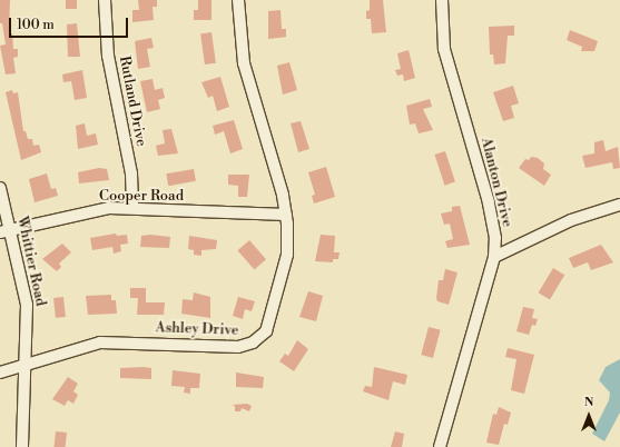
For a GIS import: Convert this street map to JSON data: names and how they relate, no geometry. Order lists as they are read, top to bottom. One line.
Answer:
{"streets":{"street":["Rutland Drive","Alanton Drive","Cooper Road","Whittier Road","Ashley Drive"]},"crossings":[["Rutland Drive","Cooper Road"],["Cooper Road","Whittier Road"],["Cooper Road","Ashley Drive"],["Whittier Road","Ashley Drive"]],"scale_bar":"100 m","north":"top"}
